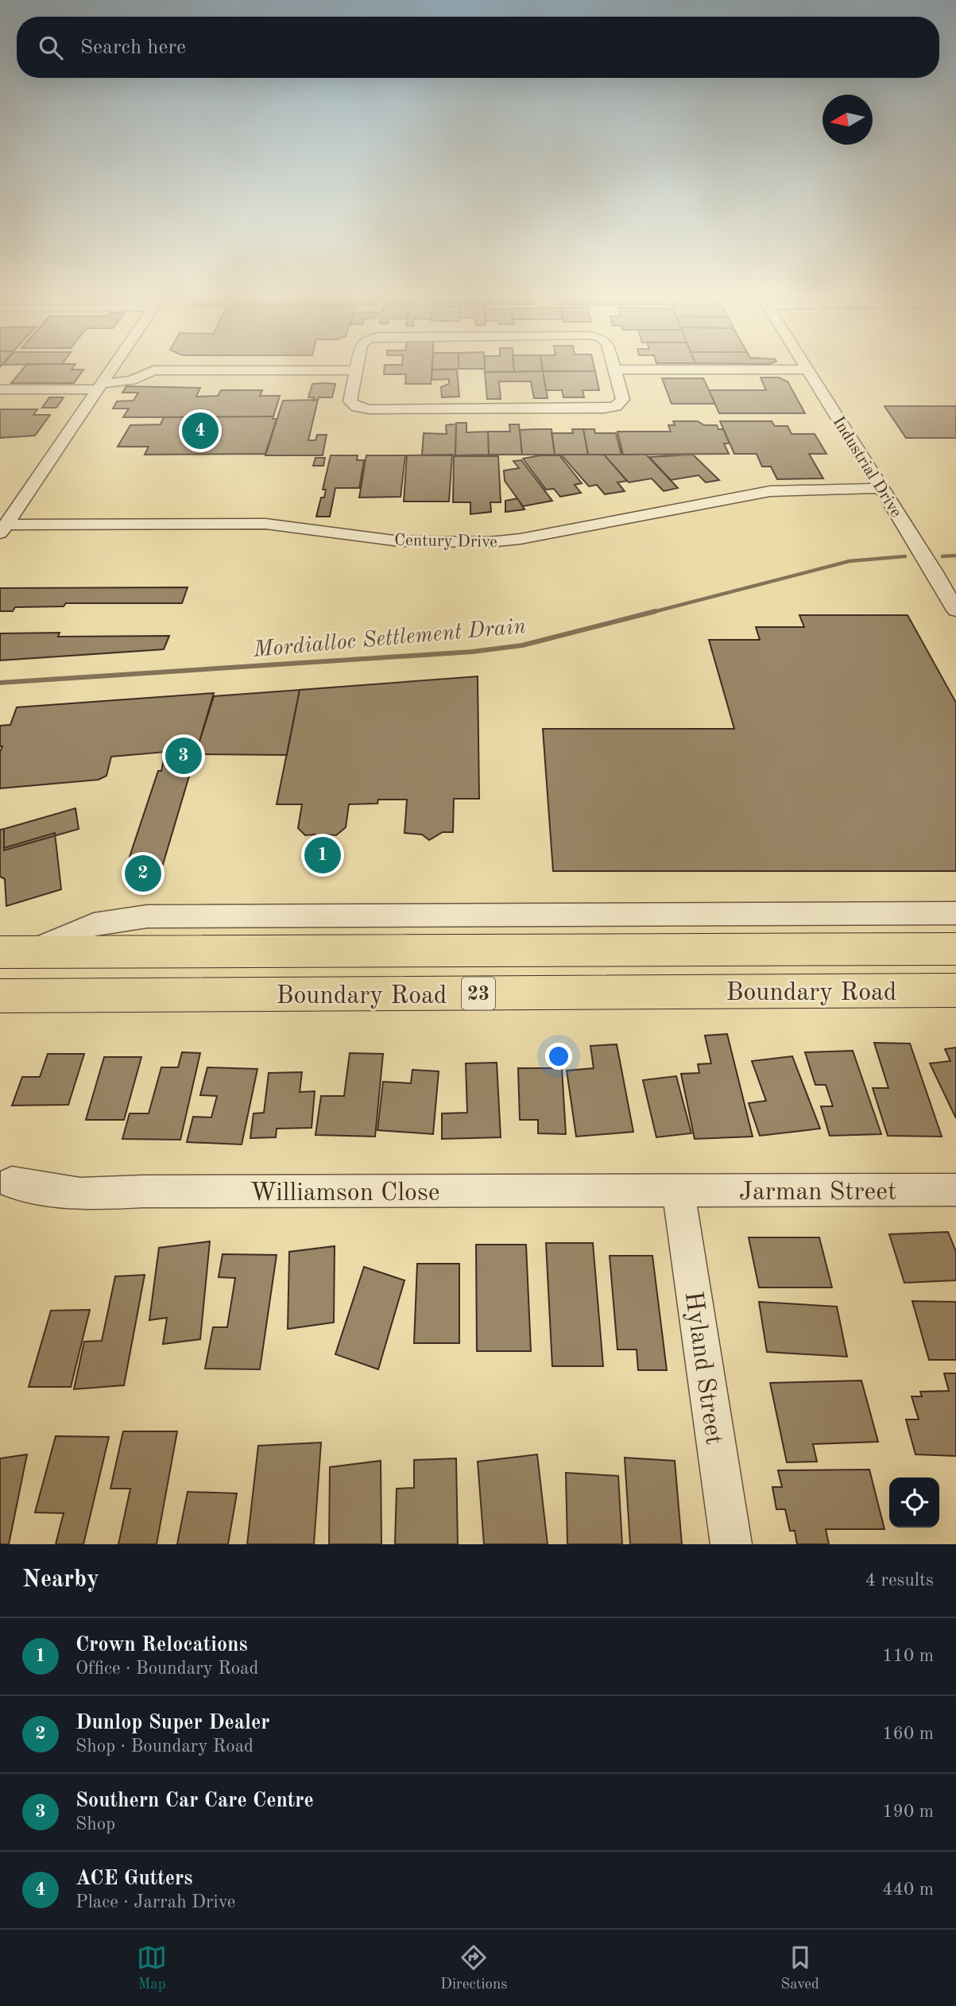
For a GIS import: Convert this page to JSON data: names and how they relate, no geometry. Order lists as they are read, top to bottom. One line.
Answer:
{"streets":{"main road":["Boundary Road","23"],"street":["Industrial Drive","Century Drive","Jarman Street","Williamson Close","Hyland Street"]},"crossings":[["Industrial Drive","Century Drive"],["Jarman Street","Williamson Close"],["Jarman Street","Hyland Street"],["Williamson Close","Hyland Street"]],"water":["Mordialloc Settlement Drain"],"north":"left","page":{"search":"Search here","pins":["4","3","1","2"],"heading":["Nearby","4 results"],"list":[{"mark":"1","name":"Crown Relocations","note":"Office · Boundary Road","value":"110 m"},{"mark":"2","name":"Dunlop Super Dealer","note":"Shop · Boundary Road","value":"160 m"},{"mark":"3","name":"Southern Car Care Centre","note":"Shop","value":"190 m"},{"mark":"4","name":"ACE Gutters","note":"Place · Jarrah Drive","value":"440 m"}],"nav":["Map","Directions","Saved"]}}
